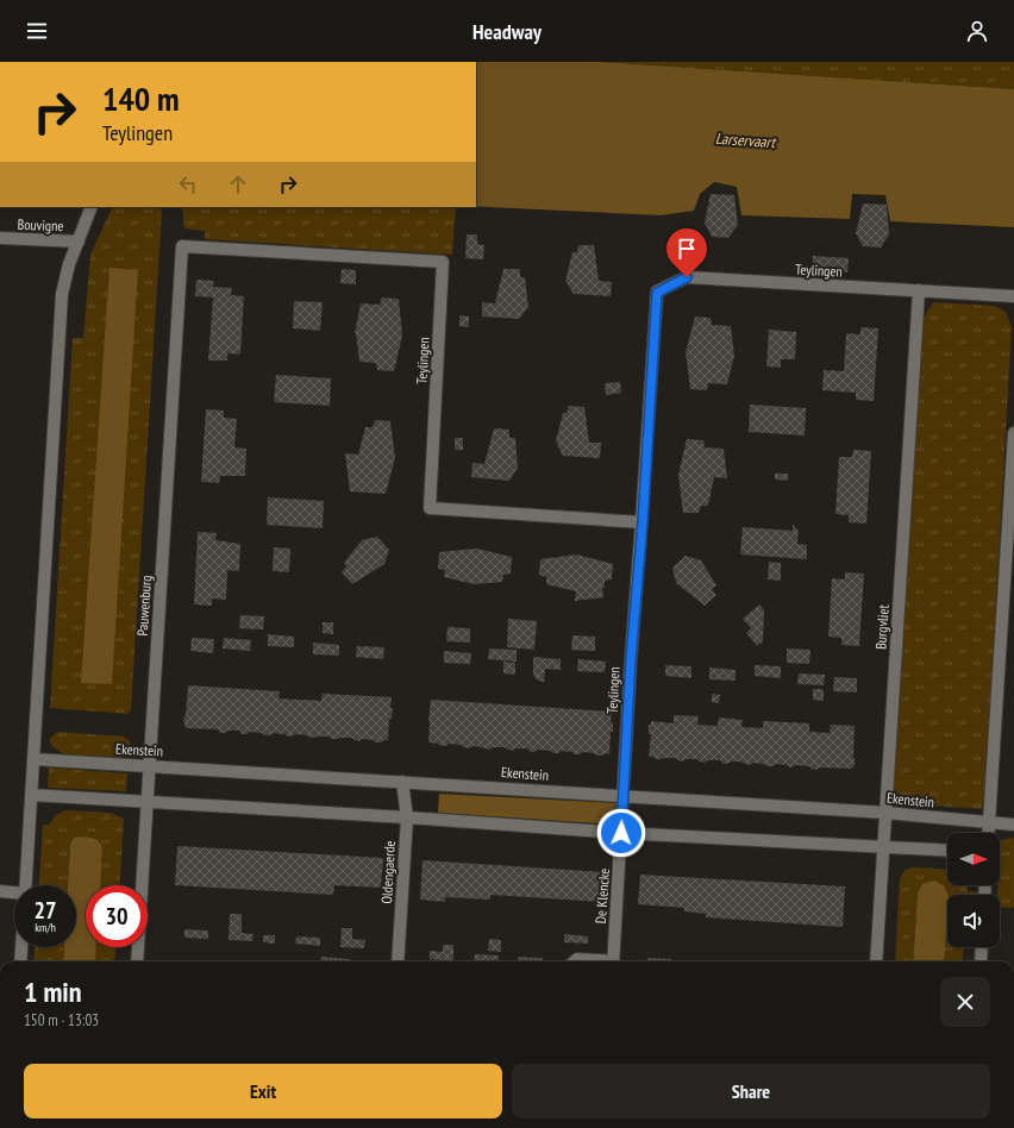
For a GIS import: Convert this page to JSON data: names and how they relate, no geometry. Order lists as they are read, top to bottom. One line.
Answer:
{"streets":{"street":["Bouvigne","Teylingen","Pauwenburg","Burgvliet","Ekenstein","Oldengaerde","De Klencke"]},"crossings":[["Teylingen","Pauwenburg"],["Teylingen","Burgvliet"],["Teylingen","Ekenstein"],["Teylingen","De Klencke"],["Pauwenburg","Ekenstein"],["Burgvliet","Ekenstein"],["Ekenstein","Oldengaerde"]],"water":["Larservaart"],"north":"right","page":{"header":"Headway","turn":["140 m","Teylingen"],"speed":"27 km/h","limit":"30","heading":["1 min","150 m · 13:03"],"buttons":["Exit","Share"]}}
